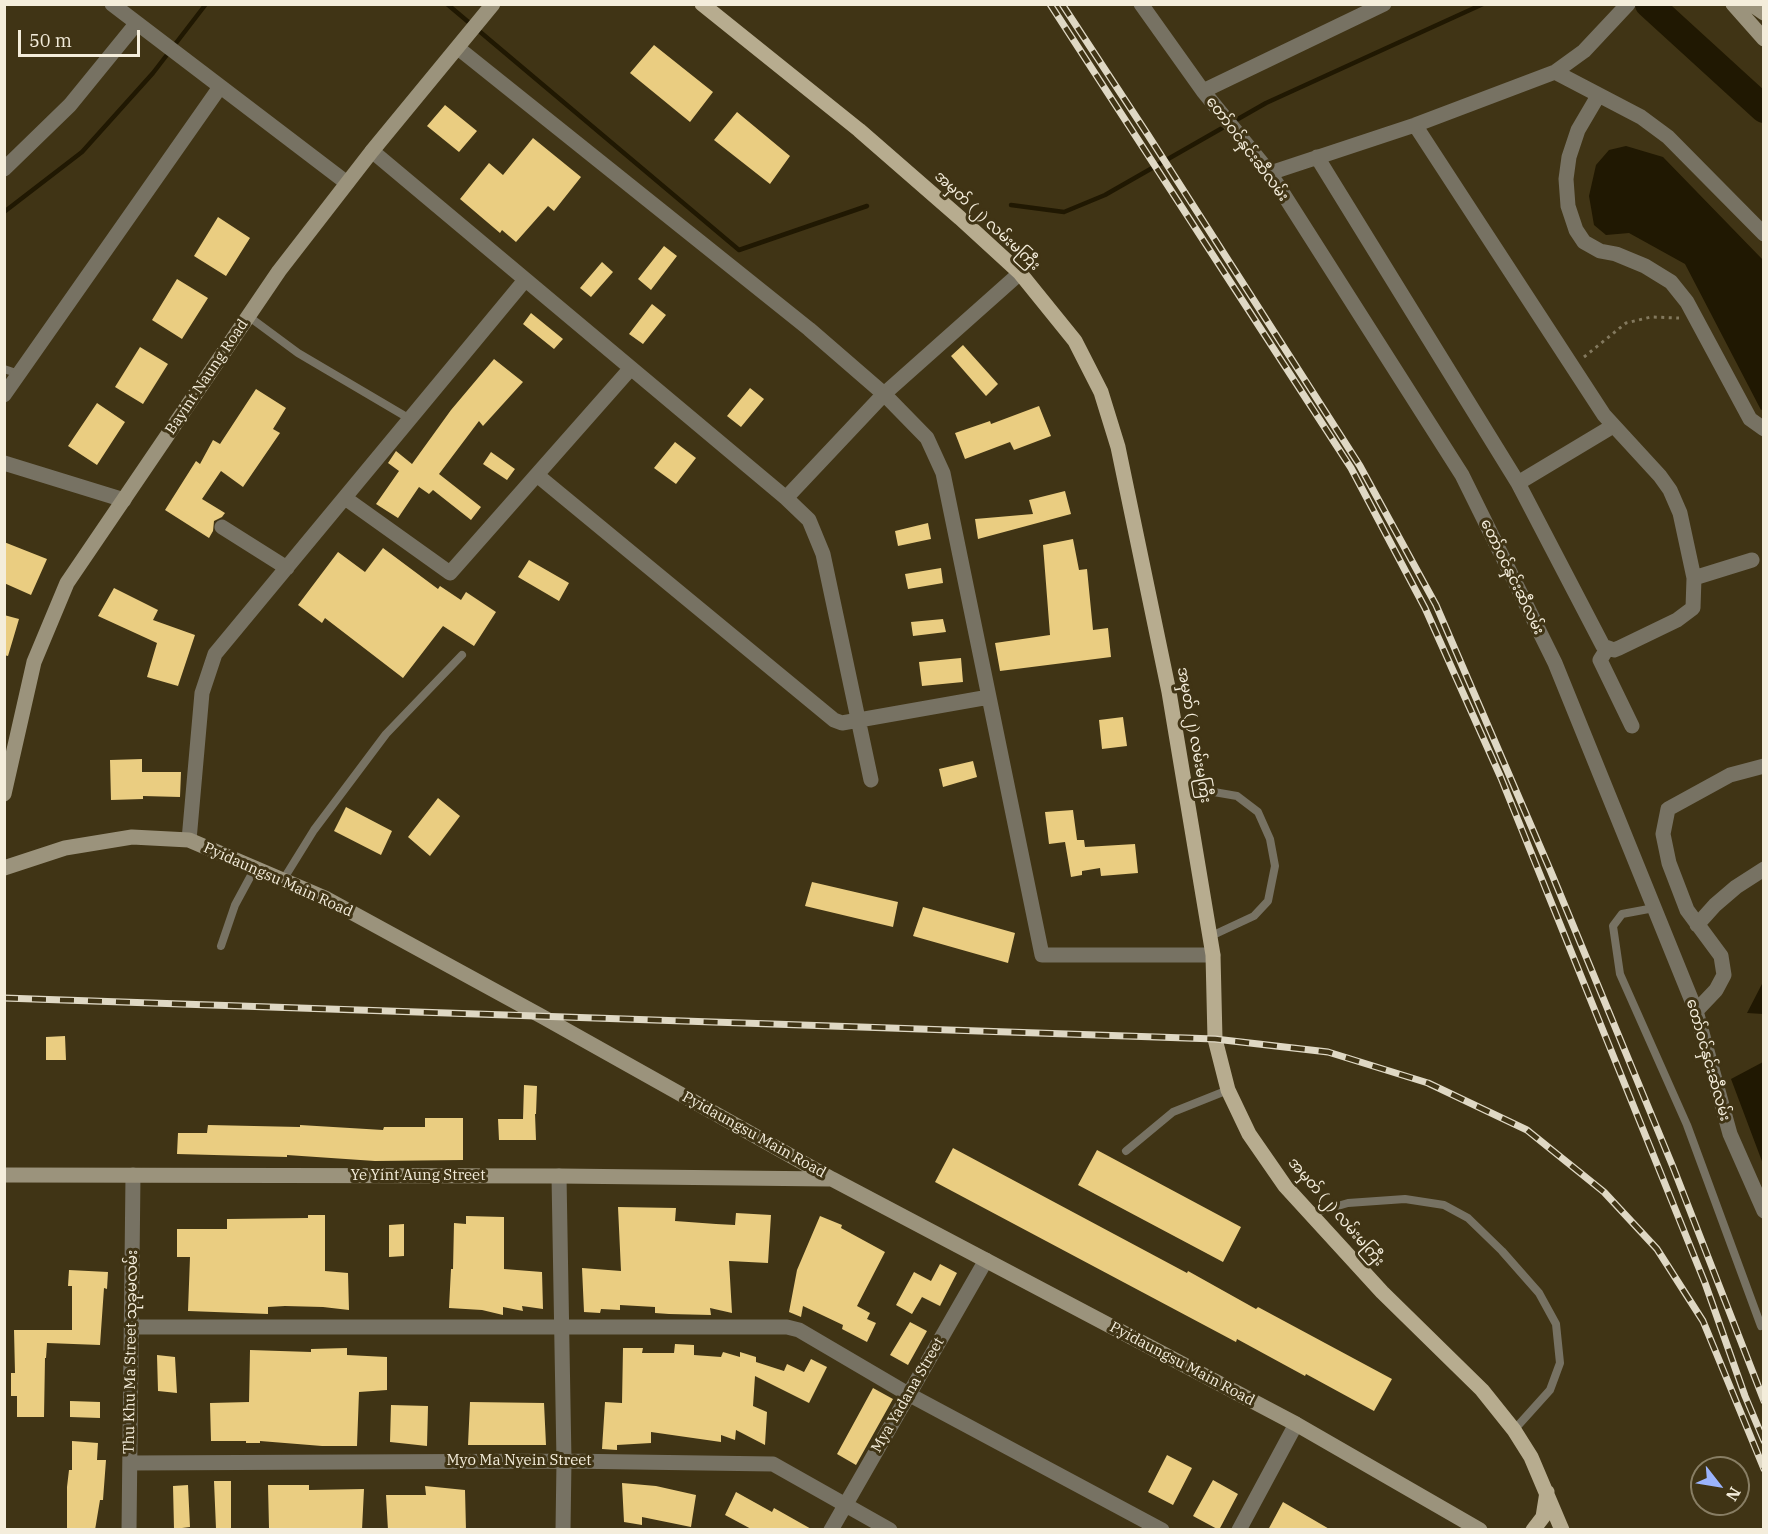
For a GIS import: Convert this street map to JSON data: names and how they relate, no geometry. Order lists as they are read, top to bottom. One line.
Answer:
{"streets":{"main road":["အမှတ် (၂) လမ်းမကြီး","Bayint Naung Road","Pyidaungsu Main Road","Ye Yint Aung Street"],"street":["တော်ဝင်နှင်းဆီလမ်း","Thu Khu Ma Street သုခုမလမ်း","Mya Yadana Street","Myo Ma Nyein Street"]},"crossings":[["Pyidaungsu Main Road","Ye Yint Aung Street"],["Pyidaungsu Main Road","Mya Yadana Street"],["Ye Yint Aung Street","Thu Khu Ma Street သုခုမလမ်း"],["Thu Khu Ma Street သုခုမလမ်း","Myo Ma Nyein Street"],["Mya Yadana Street","Myo Ma Nyein Street"]],"scale_bar":"50 m","north":"bottom right"}
